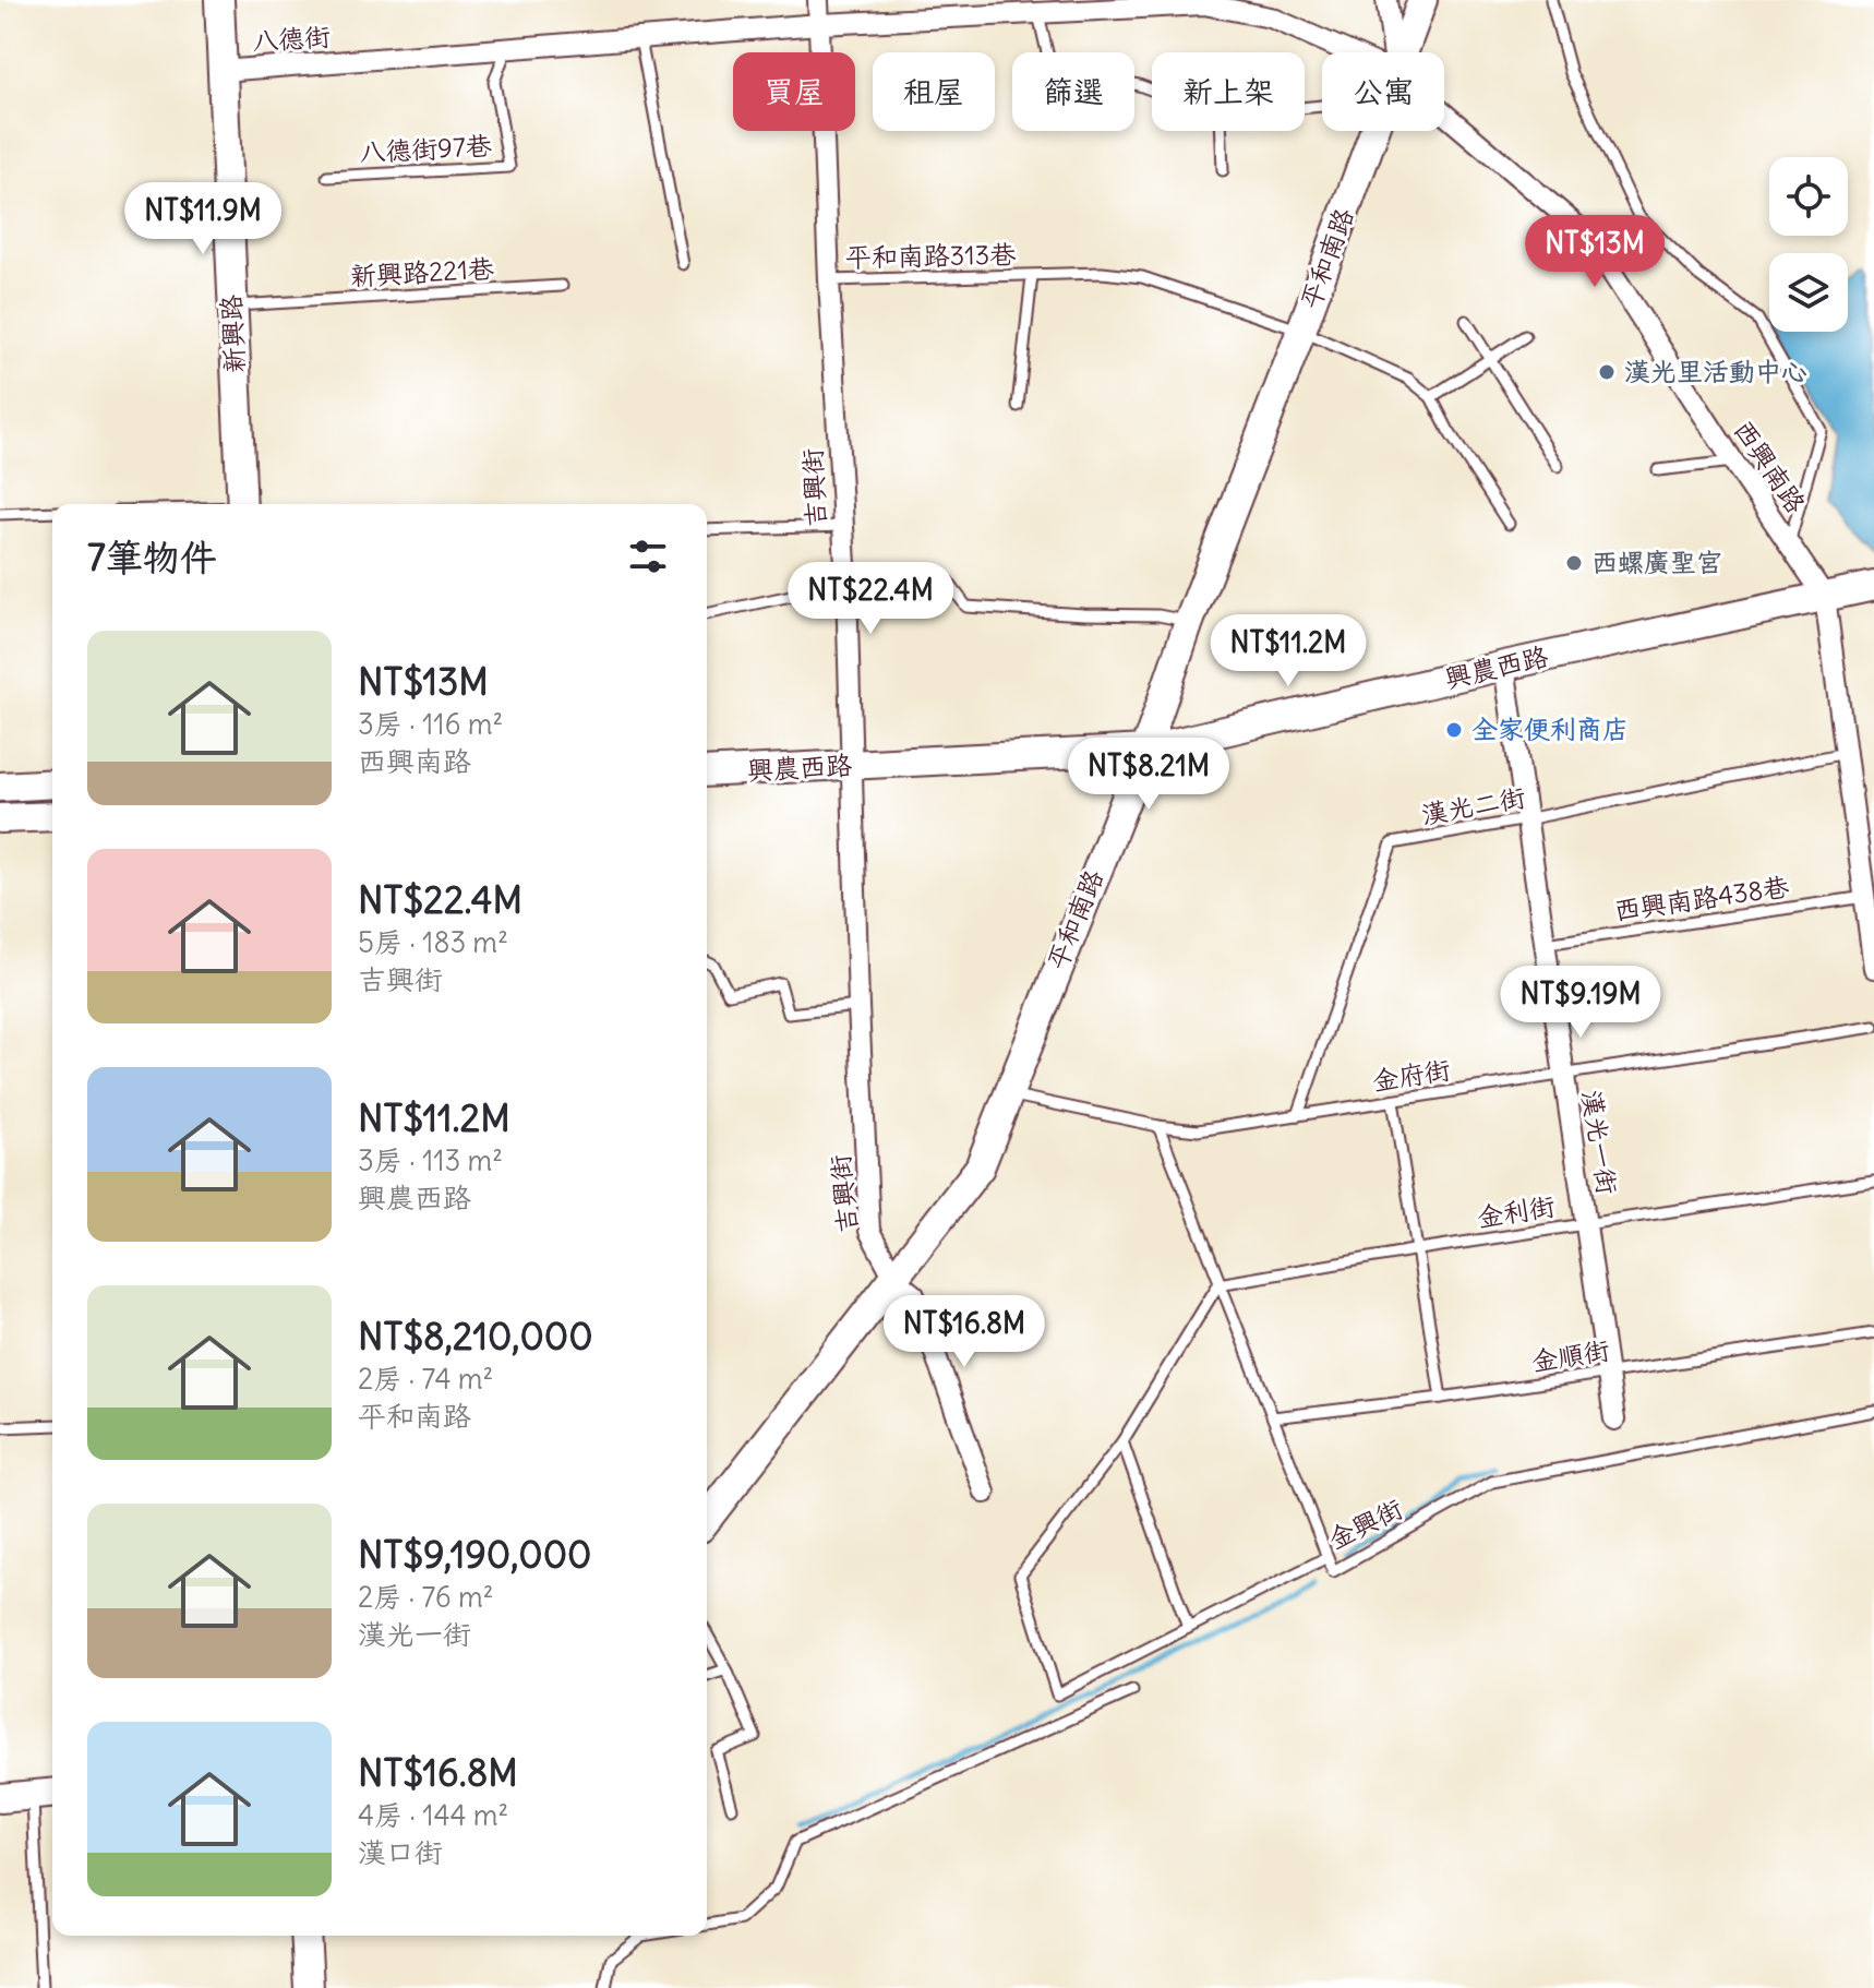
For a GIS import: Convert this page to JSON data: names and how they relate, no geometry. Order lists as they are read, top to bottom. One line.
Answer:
{"streets":{"main road":["平和南路","新興路","興農西路"],"street":["八德街","西興南路","吉興街","漢光一街"],"lane":["八德街97巷","平和南路313巷","新興路221巷","漢光二街","西興南路438巷","金府街","金利街","金順街","金興街"]},"crossings":[["八德街","八德街97巷"],["八德街","新興路"],["八德街","吉興街"],["平和南路313巷","平和南路"],["平和南路313巷","吉興街"],["平和南路","吉興街"],["平和南路","興農西路"],["平和南路","金府街"],["新興路221巷","新興路"],["西興南路","興農西路"],["西興南路","漢光二街"],["西興南路","西興南路438巷"],["吉興街","興農西路"],["興農西路","漢光一街"],["漢光二街","金府街"],["漢光二街","漢光一街"],["西興南路438巷","漢光一街"],["金府街","漢光一街"],["金府街","金興街"],["漢光一街","金利街"],["漢光一街","金順街"],["金利街","金興街"],["金順街","金興街"]],"places":["漢光里活動中心","西螺廣聖宮","全家便利商店"],"page":{"chip":["買屋","租屋","篩選","新上架","公寓"],"price":["NT$11.9M","NT$13M","NT$22.4M","NT$11.2M","NT$8.21M","NT$9.19M","NT$16.8M"],"heading":"7筆物件","list":[{"name":"NT$13M","note":"3房 · 116 m² · 西興南路"},{"name":"NT$22.4M","note":"5房 · 183 m² · 吉興街"},{"name":"NT$11.2M","note":"3房 · 113 m² · 興農西路"},{"name":"NT$8,210,000","note":"2房 · 74 m² · 平和南路"},{"name":"NT$9,190,000","note":"2房 · 76 m² · 漢光一街"},{"name":"NT$16.8M","note":"4房 · 144 m² · 漢口街"}]}}
